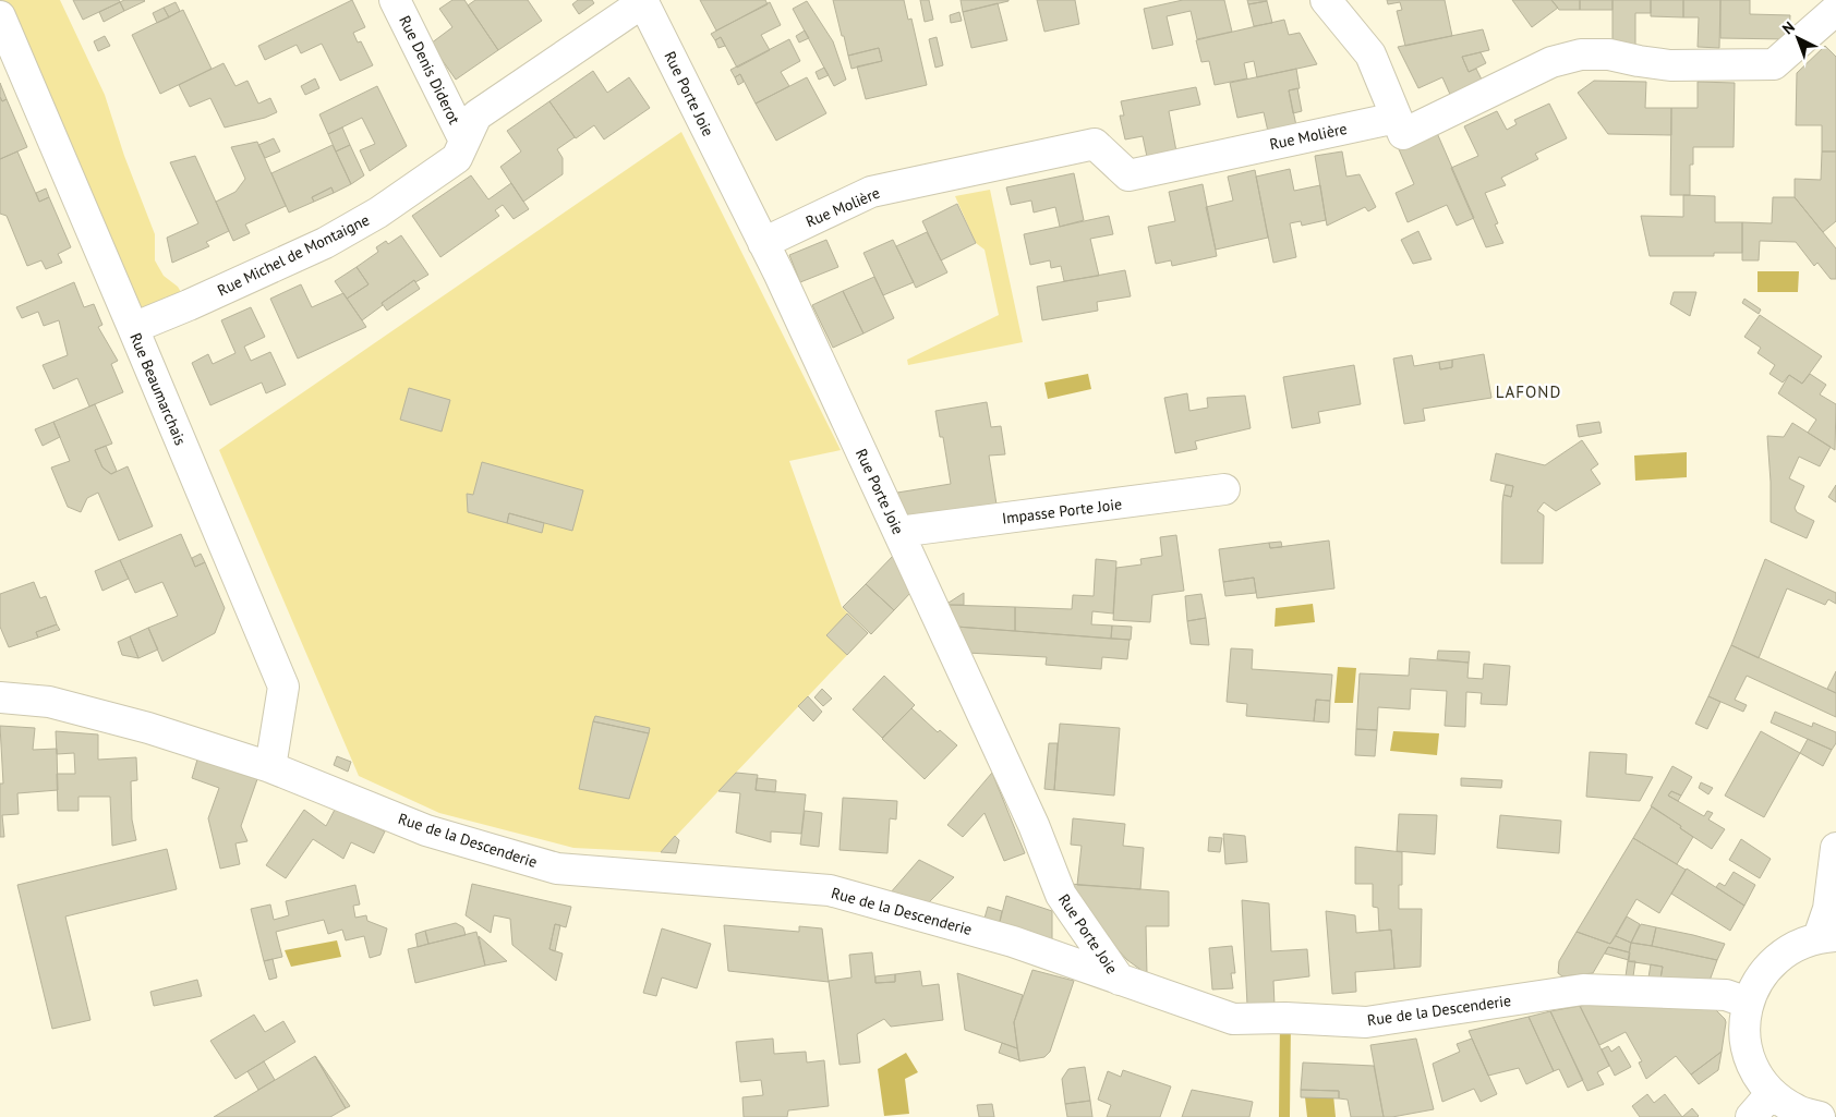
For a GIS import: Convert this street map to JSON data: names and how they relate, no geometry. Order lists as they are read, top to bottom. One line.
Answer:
{"streets":{"street":["Rue Denis Diderot","Rue Porte Joie","Rue Molière","Rue Michel de Montaigne","Rue Beaumarchais","Impasse Porte Joie","Rue de la Descenderie"]},"crossings":[["Rue Denis Diderot","Rue Michel de Montaigne"],["Rue Porte Joie","Rue Molière"],["Rue Porte Joie","Rue Michel de Montaigne"],["Rue Porte Joie","Impasse Porte Joie"],["Rue Porte Joie","Rue de la Descenderie"],["Rue Michel de Montaigne","Rue Beaumarchais"],["Rue Beaumarchais","Rue de la Descenderie"]],"districts":["LAFOND"],"north":"top left"}
